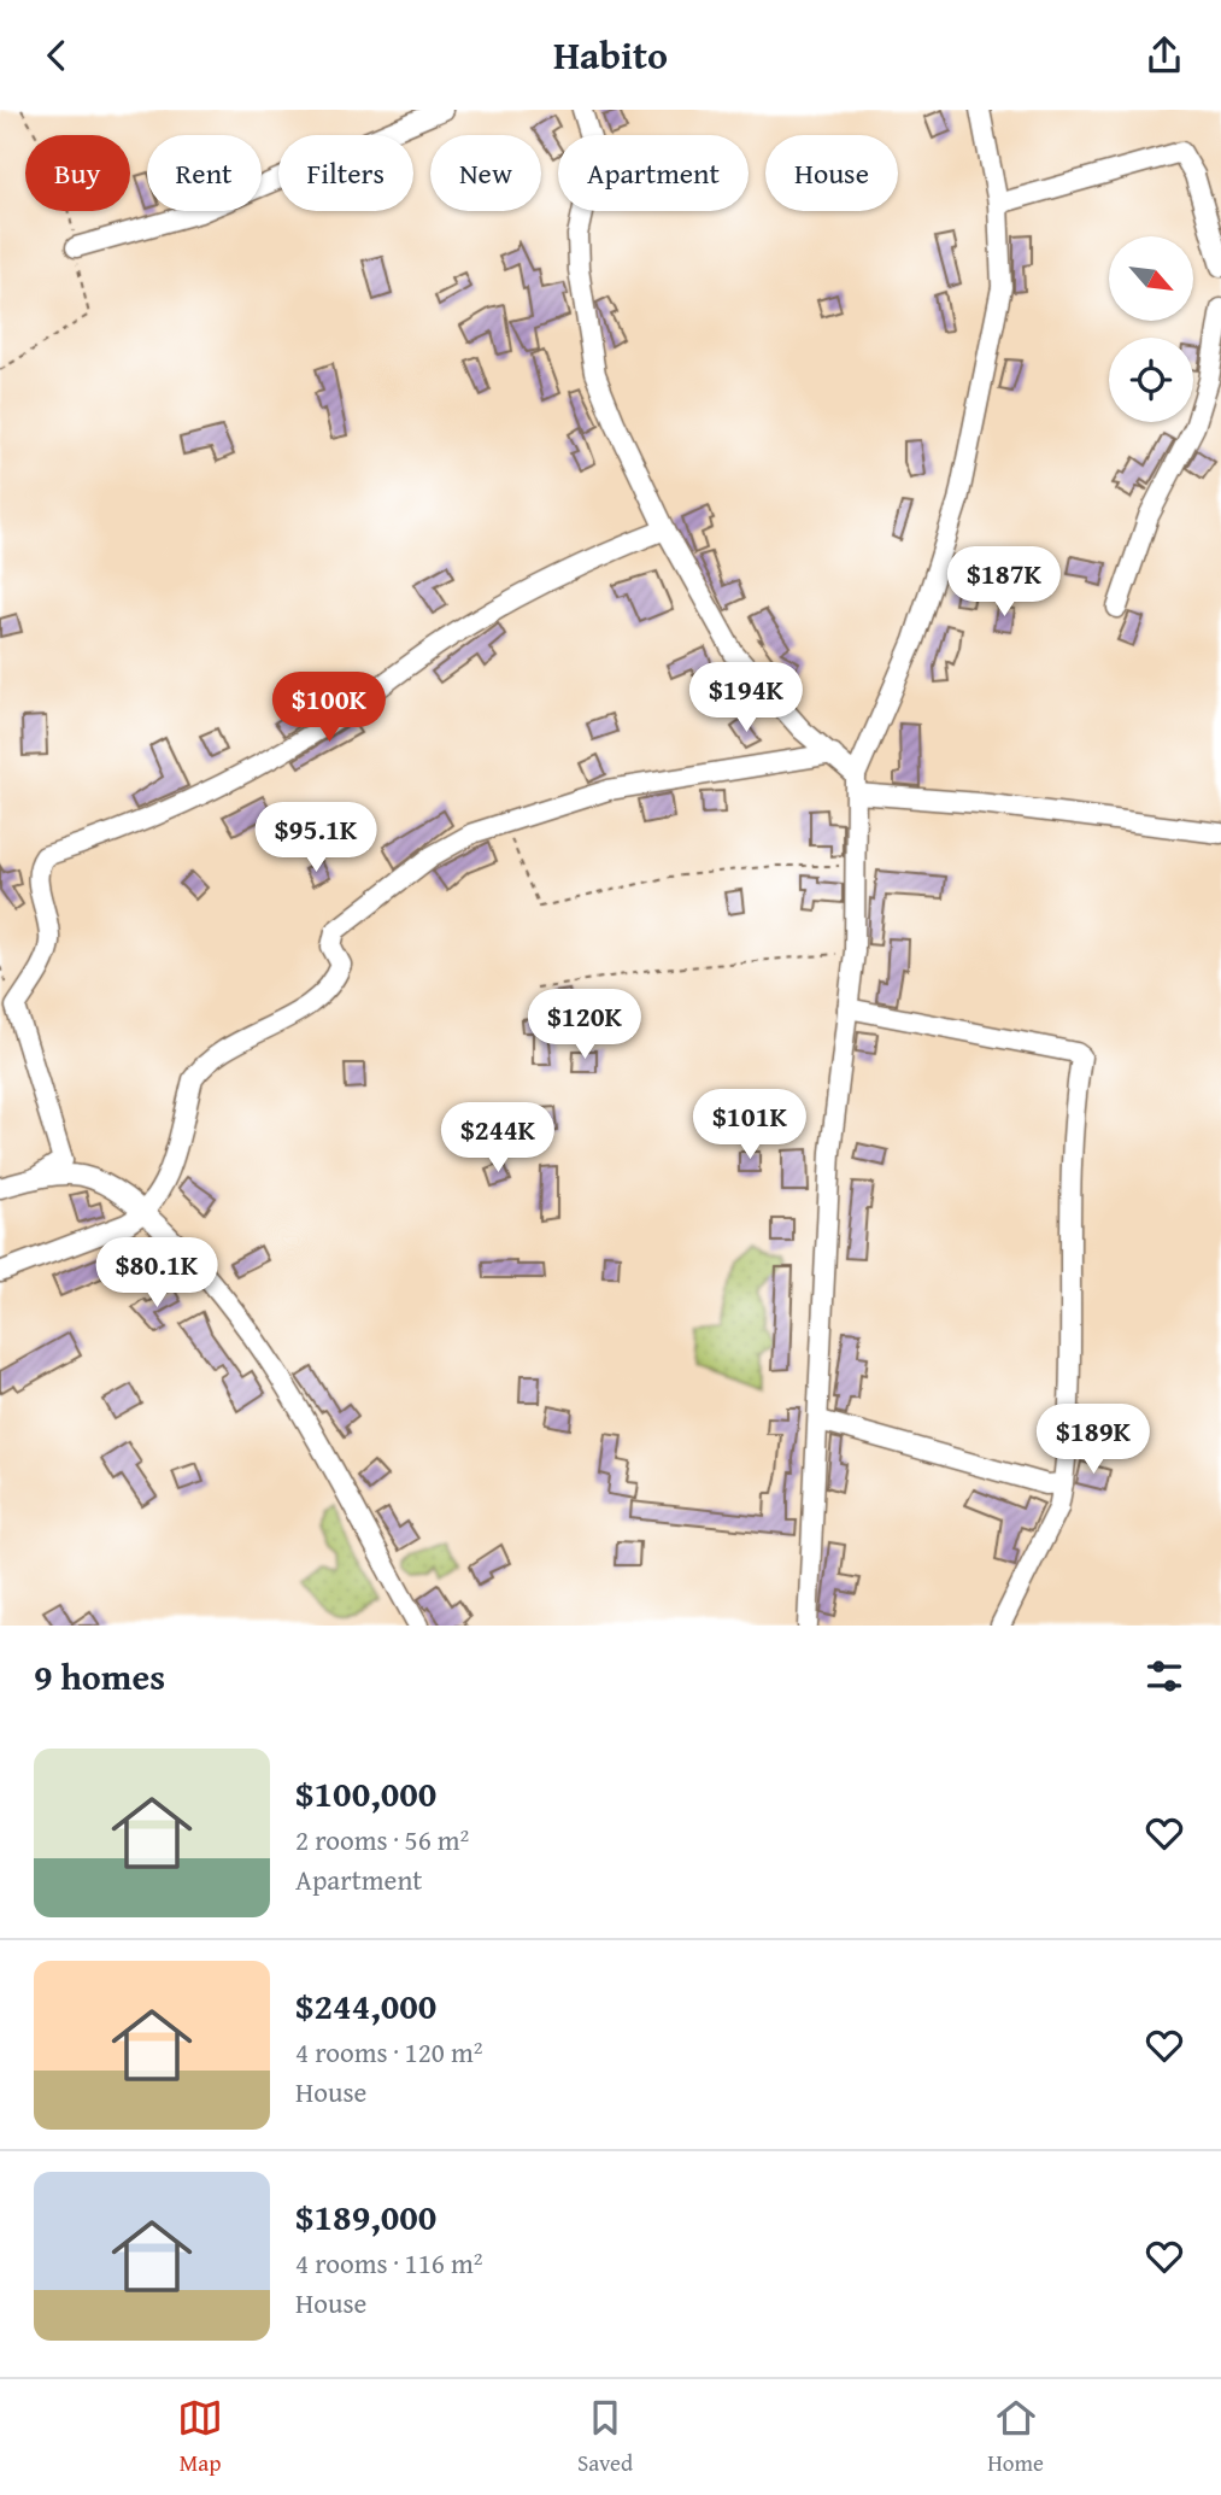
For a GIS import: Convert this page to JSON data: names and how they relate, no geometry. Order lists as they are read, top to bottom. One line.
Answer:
{"north":"bottom right","page":{"header":"Habito","chip":["Buy","Rent","Filters","New","Apartment","House"],"price":["$187K","$194K","$100K","$95.1K","$120K","$101K","$244K","$80.1K","$189K"],"heading":"9 homes","list":[{"name":"$100,000","note":"2 rooms · 56 m² · Apartment"},{"name":"$244,000","note":"4 rooms · 120 m² · House"},{"name":"$189,000","note":"4 rooms · 116 m² · House"}],"tabs":["Map","Saved","Home"]}}
